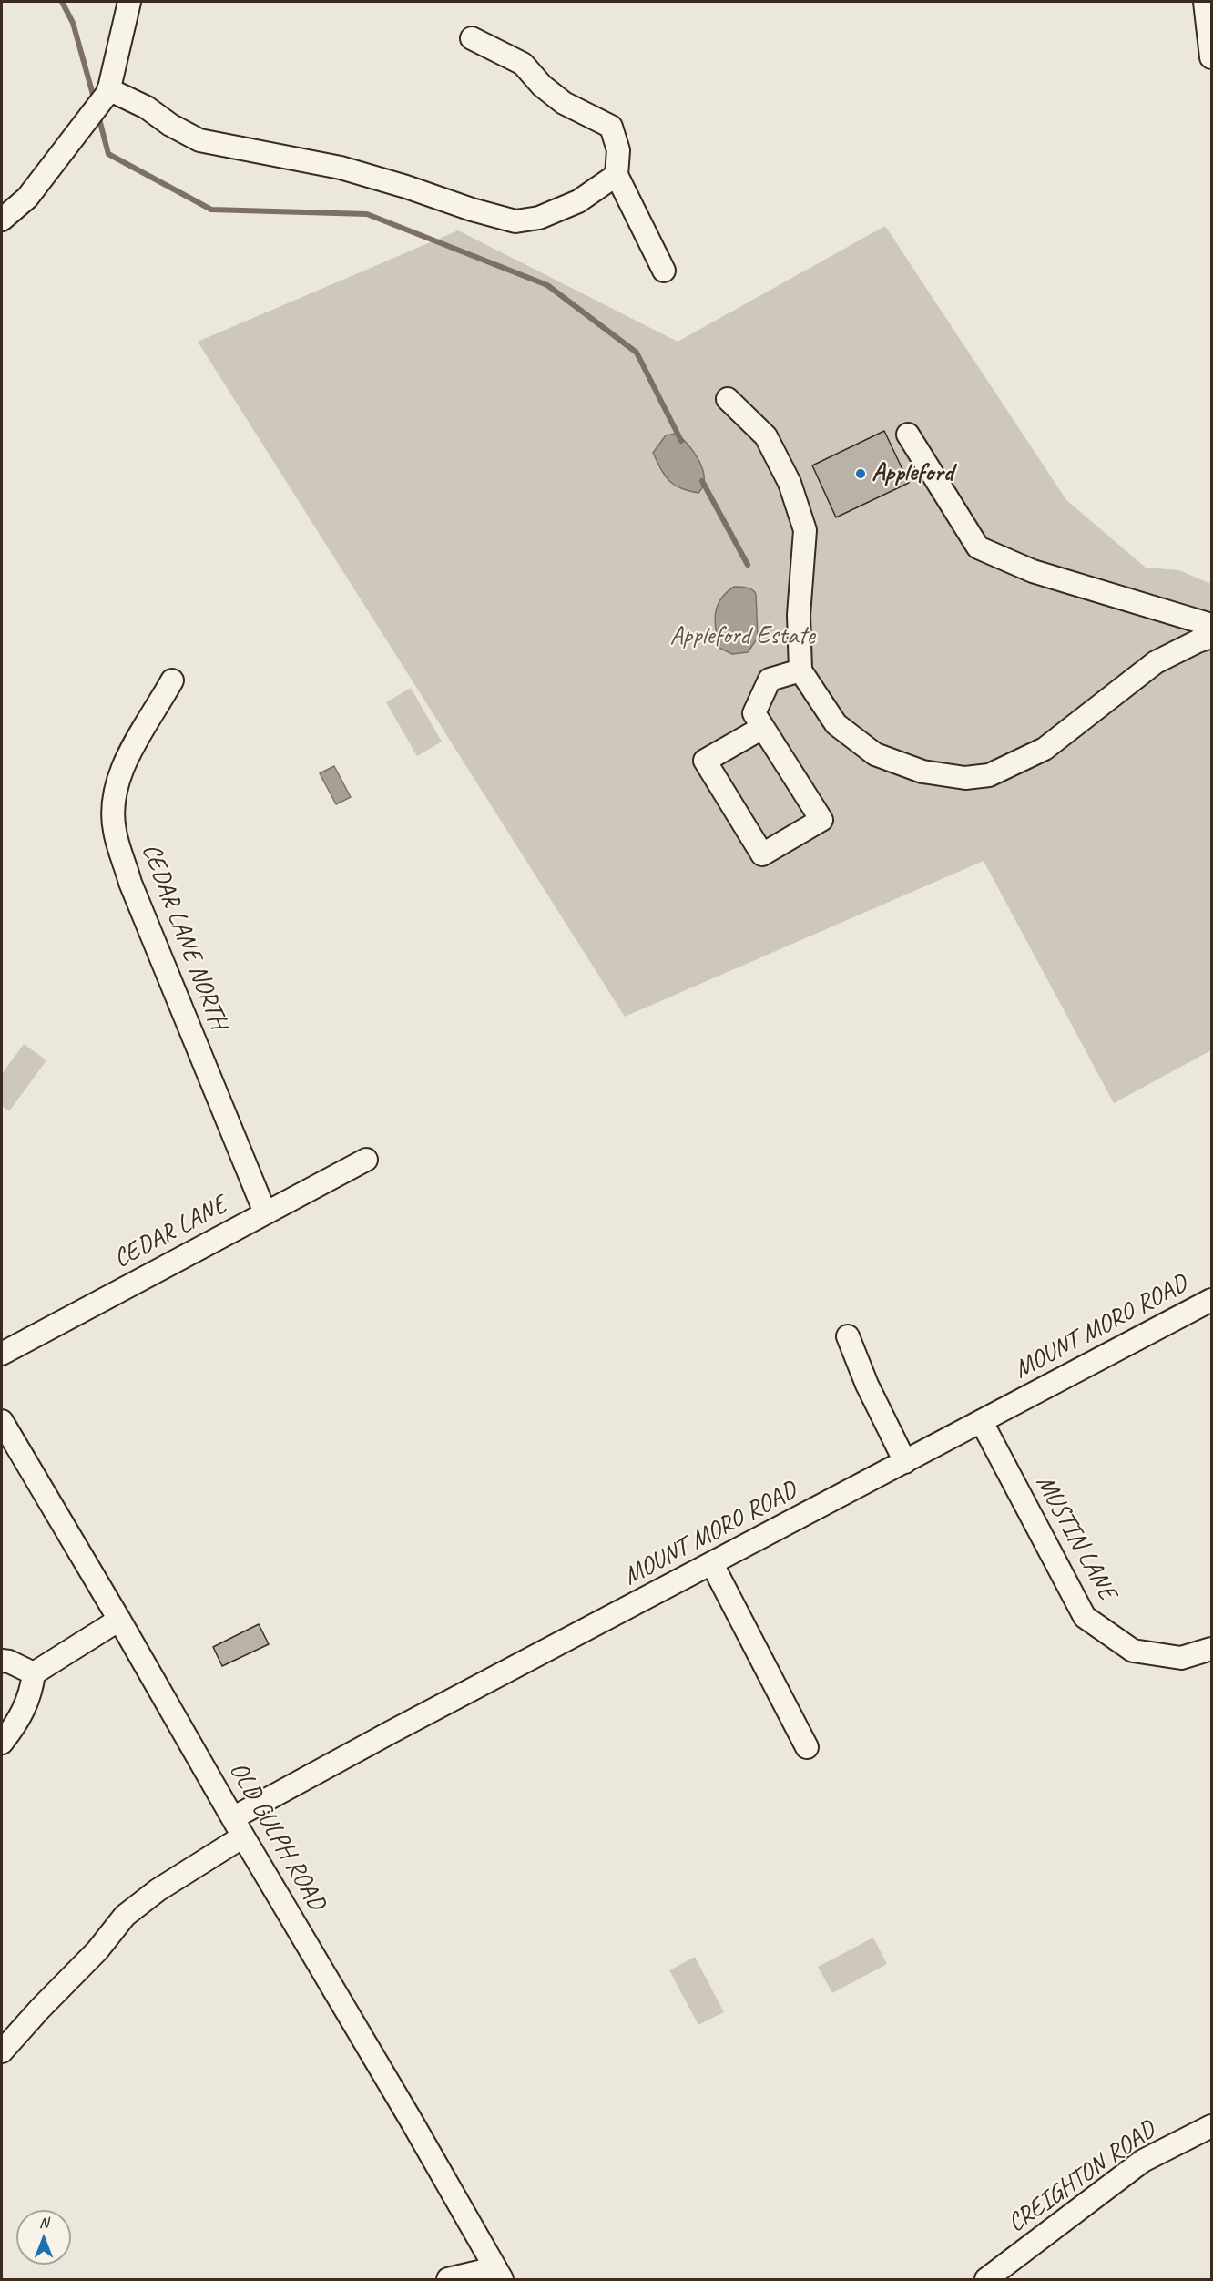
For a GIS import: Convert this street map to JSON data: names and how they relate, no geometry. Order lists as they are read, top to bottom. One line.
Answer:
{"streets":{"street":["CEDAR LANE NORTH","CEDAR LANE","MOUNT MORO ROAD","MUSTIN LANE","OLD GULPH ROAD","CREIGHTON ROAD"]},"crossings":[["CEDAR LANE NORTH","CEDAR LANE"],["MOUNT MORO ROAD","MUSTIN LANE"],["MOUNT MORO ROAD","OLD GULPH ROAD"]],"parks":["Appleford Estate"],"places":["Appleford"],"north":"top"}
